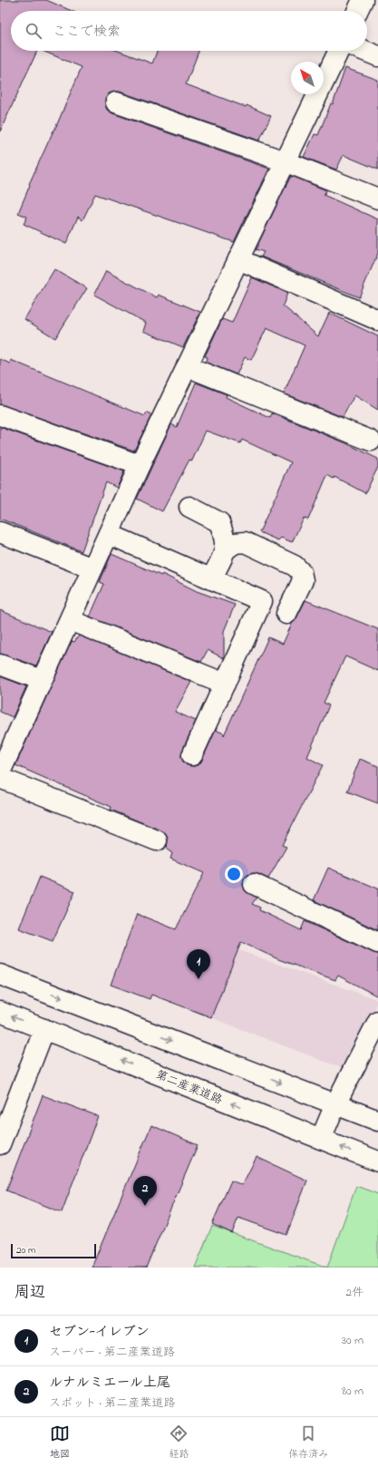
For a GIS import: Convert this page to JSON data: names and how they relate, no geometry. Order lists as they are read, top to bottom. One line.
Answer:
{"streets":{"street":["第二産業道路"]},"scale_bar":"20 m","north":"top left","page":{"search":"ここで検索","pins":["1","2"],"scale":"20 m","heading":["周辺","2件"],"list":[{"mark":"1","name":"セブン-イレブン","note":"スーパー · 第二産業道路","value":"30 m"},{"mark":"2","name":"ルナルミエール上尾","note":"スポット · 第二産業道路","value":"80 m"}],"nav":["地図","経路","保存済み"]}}
